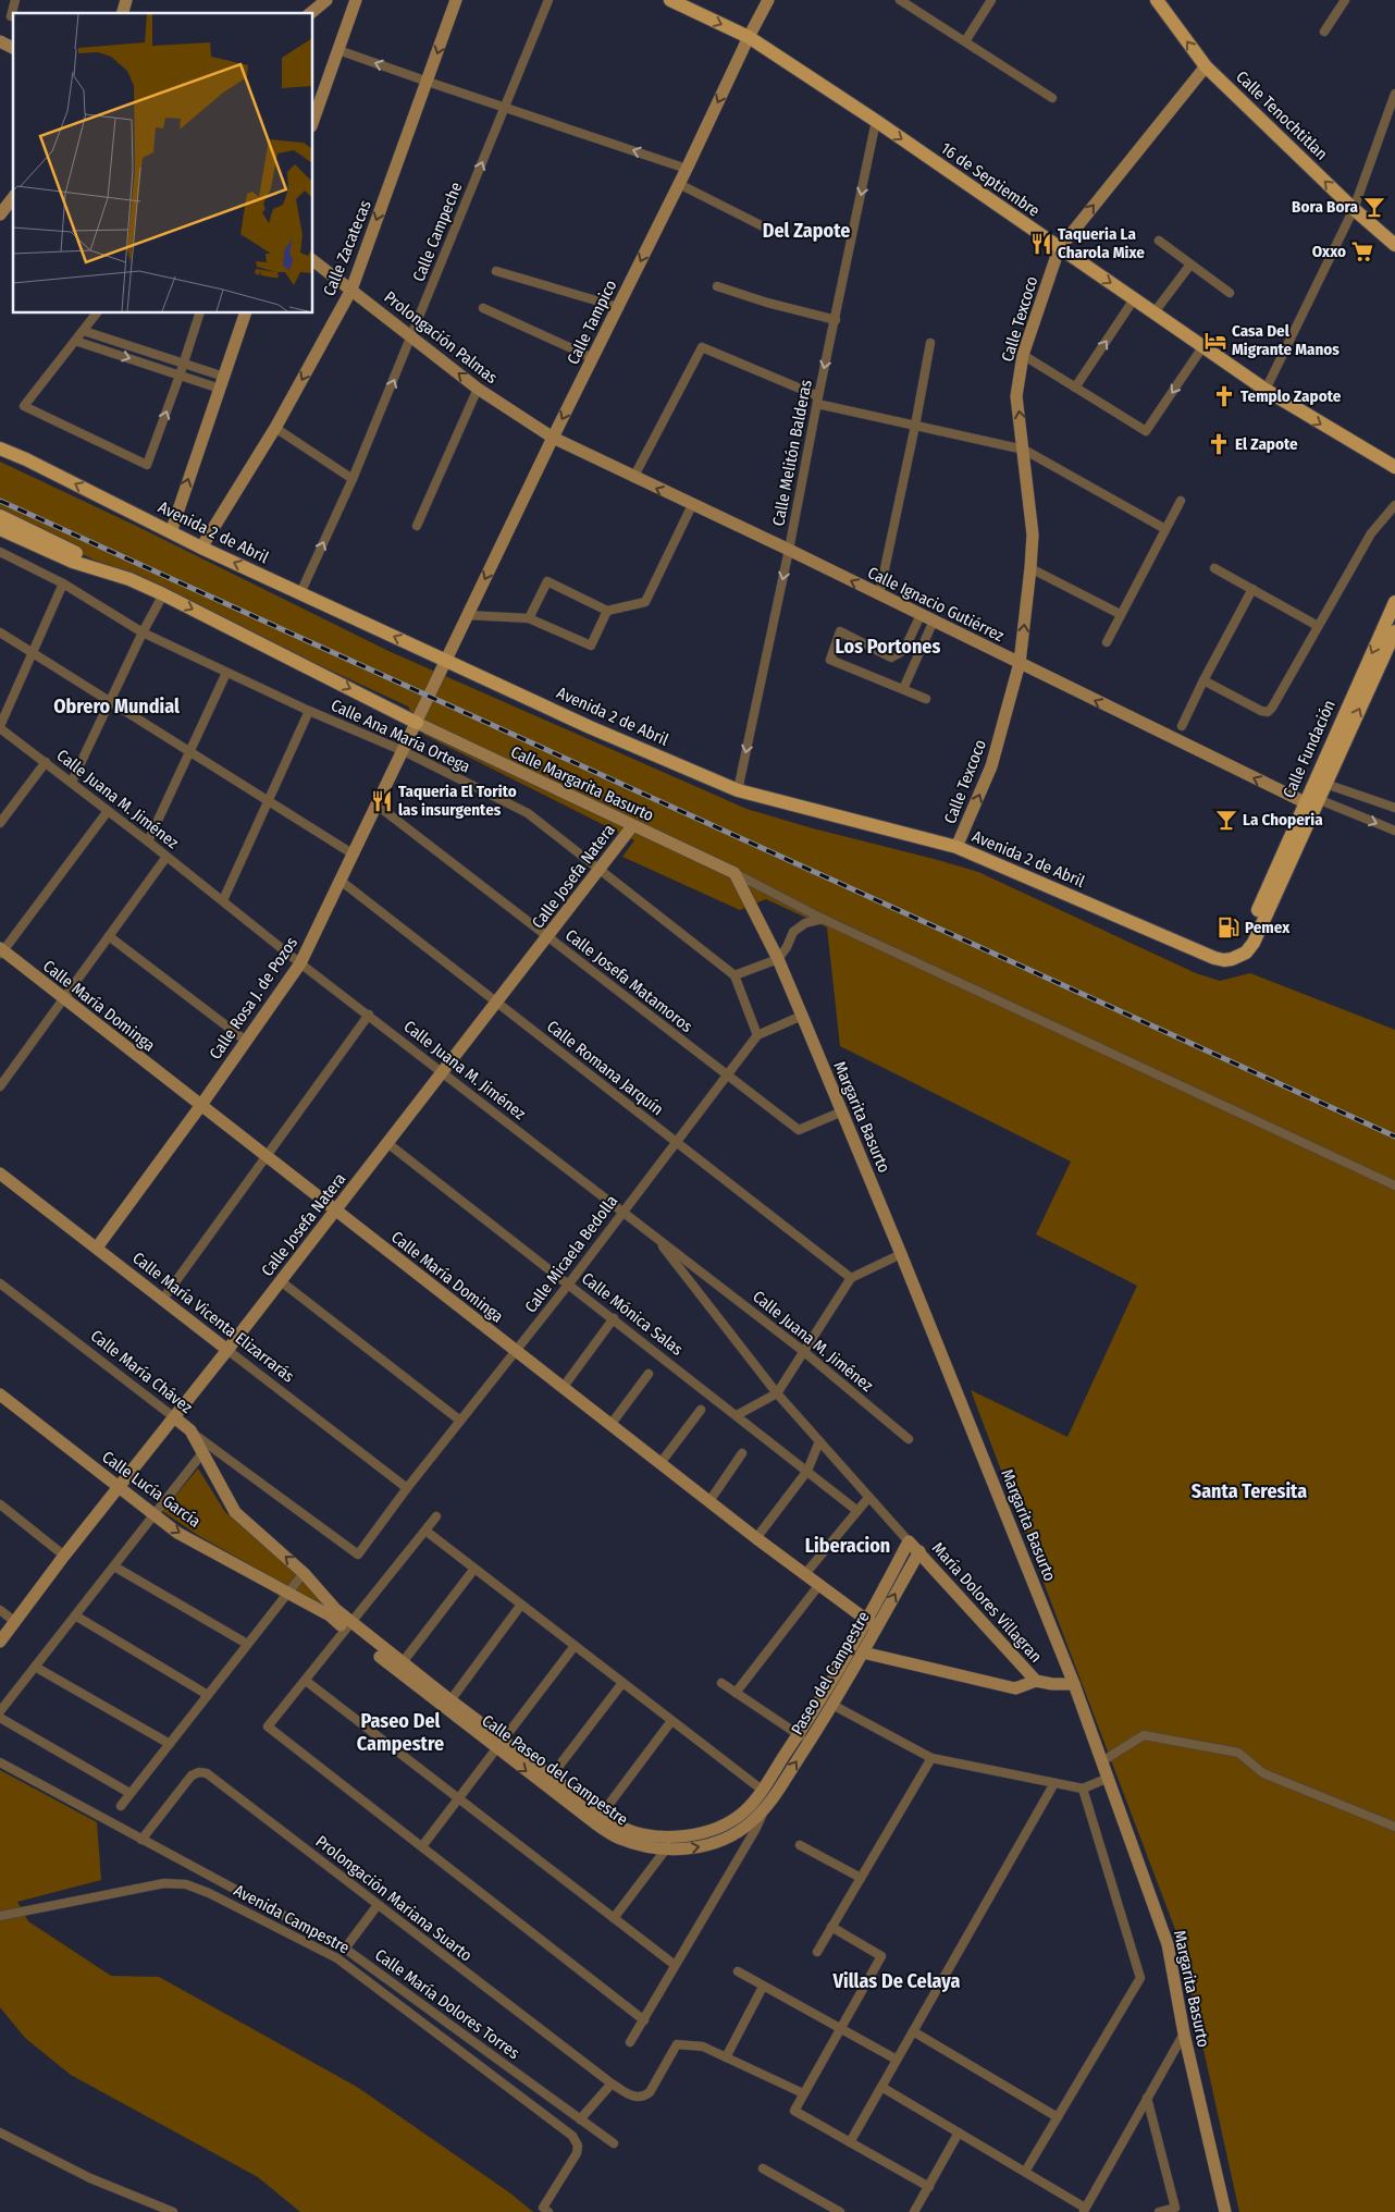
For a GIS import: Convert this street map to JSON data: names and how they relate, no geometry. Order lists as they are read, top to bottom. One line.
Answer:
{"streets":{"main road":["Calle Tenochtitlan","16 de Septiembre","Avenida 2 de Abril","Calle Fundación"],"street":["Calle Campeche","Calle Zacatecas","Calle Texcoco","Calle Tampico","Prolongación Palmas","Calle Melitón Balderas","Calle Ignacio Gutiérrez","Calle Ana María Ortega","Calle Margarita Basurto","Calle Juana M. Jiménez","Calle Josefa Natera","Calle Josefa Matamoros","Calle Rosa J. de Pozos","Calle María Dominga","Calle Romana Jarquín","Margarita Basurto","Calle Micaela Bedolla","Calle Mónica Salas","Calle María Vicenta Elizarrarás","Calle María Chávez","Calle Lucía García","María Dolores Villagran","Paseo del Campestre","Calle Paseo del Campestre","Prolongación Mariana Suarto","Avenida Campestre","Calle María Dolores Torres"]},"crossings":[["Calle Tenochtitlan","Calle Texcoco"],["16 de Septiembre","Calle Texcoco"],["16 de Septiembre","Calle Tampico"],["16 de Septiembre","Calle Melitón Balderas"],["Calle Campeche","Prolongación Palmas"],["Calle Campeche","Avenida 2 de Abril"],["Calle Zacatecas","Prolongación Palmas"],["Calle Zacatecas","Avenida 2 de Abril"],["Calle Texcoco","Avenida 2 de Abril"],["Calle Texcoco","Calle Ignacio Gutiérrez"],["Calle Tampico","Prolongación Palmas"],["Calle Tampico","Avenida 2 de Abril"],["Calle Tampico","Calle Ignacio Gutiérrez"],["Calle Tampico","Calle Rosa J. de Pozos"],["Prolongación Palmas","Calle Ignacio Gutiérrez"],["Calle Melitón Balderas","Avenida 2 de Abril"],["Calle Melitón Balderas","Calle Ignacio Gutiérrez"],["Avenida 2 de Abril","Calle Fundación"],["Avenida 2 de Abril","Calle Rosa J. de Pozos"],["Calle Ignacio Gutiérrez","Calle Fundación"],["Calle Ana María Ortega","Calle Josefa Natera"],["Calle Ana María Ortega","Calle Rosa J. de Pozos"],["Calle Margarita Basurto","Calle Josefa Natera"],["Calle Margarita Basurto","Calle Rosa J. de Pozos"],["Calle Margarita Basurto","Margarita Basurto"],["Calle Juana M. Jiménez","Calle Josefa Natera"],["Calle Juana M. Jiménez","Calle Rosa J. de Pozos"],["Calle Juana M. Jiménez","Calle Micaela Bedolla"],["Calle Josefa Natera","Calle Josefa Matamoros"],["Calle Josefa Natera","Calle María Dominga"],["Calle Josefa Natera","Calle Romana Jarquín"],["Calle Josefa Natera","Calle Mónica Salas"],["Calle Josefa Natera","Calle María Vicenta Elizarrarás"],["Calle Josefa Natera","Calle María Chávez"],["Calle Josefa Natera","Calle Lucía García"],["Calle Josefa Matamoros","Calle Rosa J. de Pozos"],["Calle Josefa Matamoros","Margarita Basurto"],["Calle Josefa Matamoros","Calle Micaela Bedolla"],["Calle Rosa J. de Pozos","Calle María Dominga"],["Calle Rosa J. de Pozos","Calle Romana Jarquín"],["Calle Rosa J. de Pozos","Calle María Vicenta Elizarrarás"],["Calle María Dominga","Calle Micaela Bedolla"],["Calle María Dominga","Paseo del Campestre"],["Calle Romana Jarquín","Calle Micaela Bedolla"],["Margarita Basurto","María Dolores Villagran"],["Calle Micaela Bedolla","Calle Mónica Salas"],["Calle Micaela Bedolla","Calle María Vicenta Elizarrarás"],["Calle Micaela Bedolla","Calle María Chávez"],["Calle María Chávez","Calle Lucía García"],["Calle María Chávez","Calle Paseo del Campestre"],["Calle Lucía García","Calle Paseo del Campestre"],["María Dolores Villagran","Paseo del Campestre"],["Paseo del Campestre","Calle Paseo del Campestre"],["Prolongación Mariana Suarto","Calle María Dolores Torres"]],"one_way":["Calle Tenochtitlan","16 de Septiembre","Calle Campeche","Calle Tampico","Calle Melitón Balderas","Calle Ignacio Gutiérrez"],"districts":["Del Zapote","Los Portones","Obrero Mundial","Santa Teresita","Liberacion","Paseo Del Campestre","Villas De Celaya"],"places":{"bar":["Bora Bora","La Choperia"],"restaurant":["Taqueria La Charola Mixe","Taqueria El Torito las insurgentes"],"supermarket":["Oxxo"],"hotel":["Casa Del Migrante Manos"],"church":["Templo Zapote","El Zapote"],"fuel station":["Pemex"]}}
